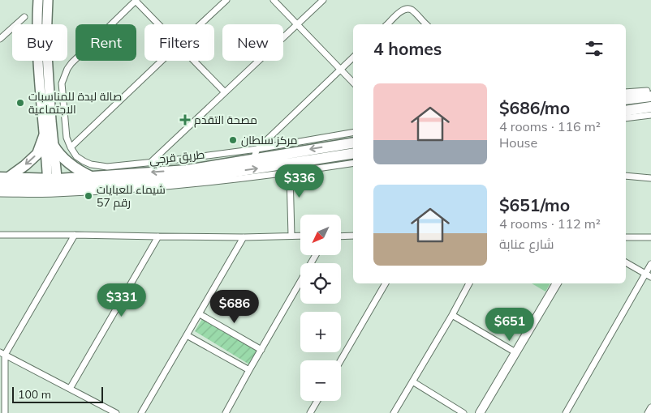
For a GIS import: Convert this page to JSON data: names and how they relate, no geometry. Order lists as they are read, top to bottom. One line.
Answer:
{"streets":{"highway":["طريق قرجي"]},"places":{"other":["صالة لبدة للمناسبات الاجتماعية","مركز سلطان","شيماء للعبايات رقم 57"],"health":["مصحة التقدم"]},"scale_bar":"100 m","north":"bottom left","page":{"chip":["Buy","Rent","Filters","New"],"heading":"4 homes","list":[{"name":"$686/mo","note":"4 rooms · 116 m² · House"},{"name":"$651/mo","note":"4 rooms · 112 m² · شارع عنابة"}],"price":["$336","$331","$686","$651"],"map_buttons":["+","−"],"scale":"100 m"}}
